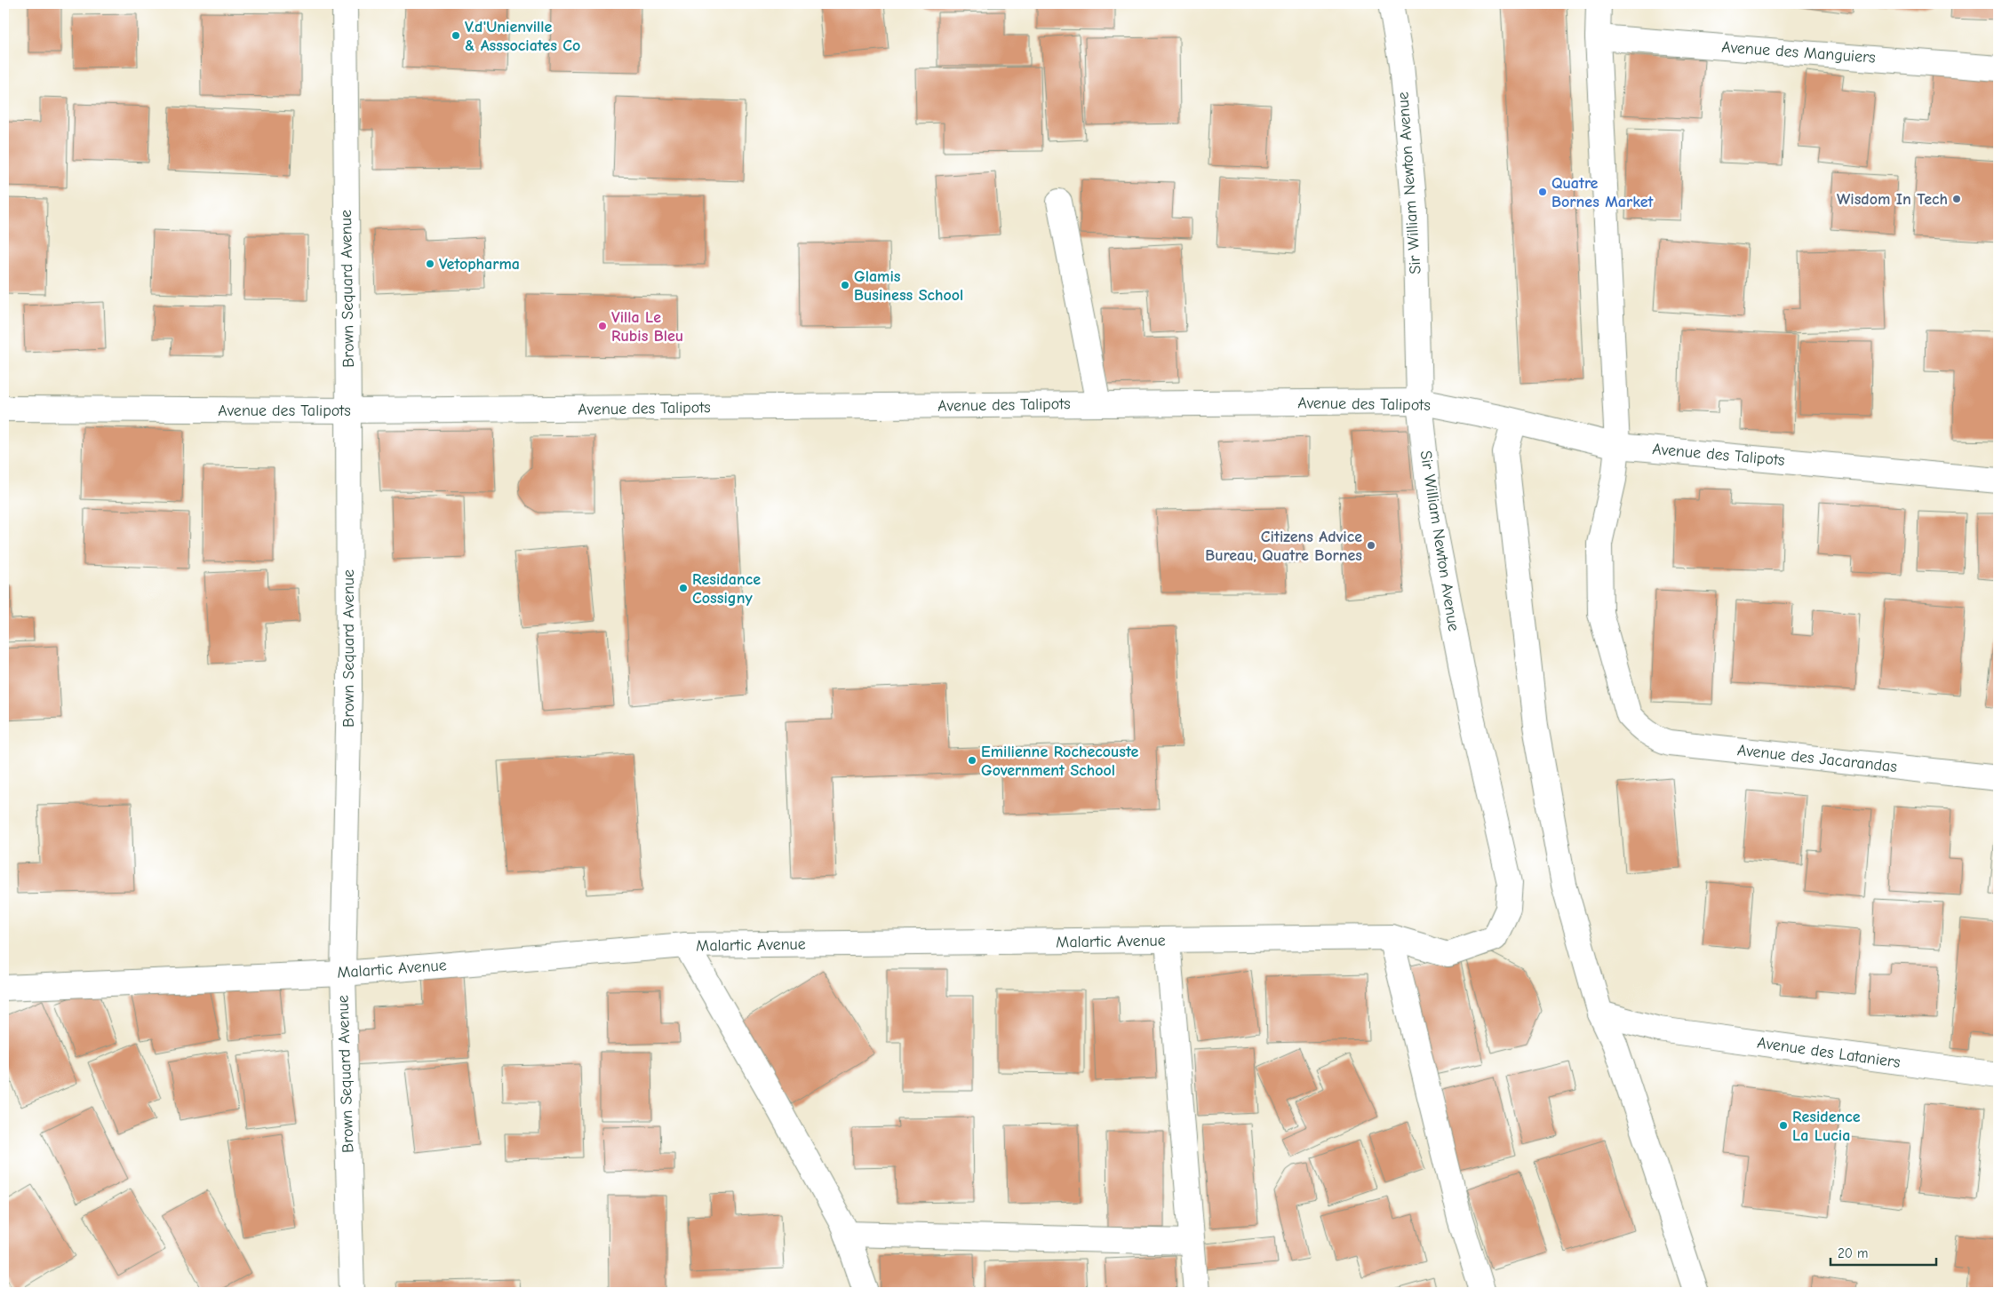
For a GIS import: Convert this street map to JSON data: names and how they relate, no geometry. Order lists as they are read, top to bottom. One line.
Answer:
{"streets":{"street":["Avenue des Manguiers","Sir William Newton Avenue","Brown Sequard Avenue","Avenue des Talipots","Avenue des Jacarandas","Malartic Avenue","Avenue des Lataniers"]},"crossings":[["Sir William Newton Avenue","Avenue des Talipots"],["Sir William Newton Avenue","Malartic Avenue"],["Brown Sequard Avenue","Avenue des Talipots"],["Brown Sequard Avenue","Malartic Avenue"],["Avenue des Talipots","Avenue des Jacarandas"]],"places":["V.d'Unienville & Asssociates Co","Quatre Bornes Market","Wisdom In Tech","Vetopharma","Glamis Business School","Villa Le Rubis Bleu","Citizens Advice Bureau, Quatre Bornes","Residance Cossigny","Emilienne Rochecouste Government School","Residence La Lucia"],"scale_bar":"20 m"}
